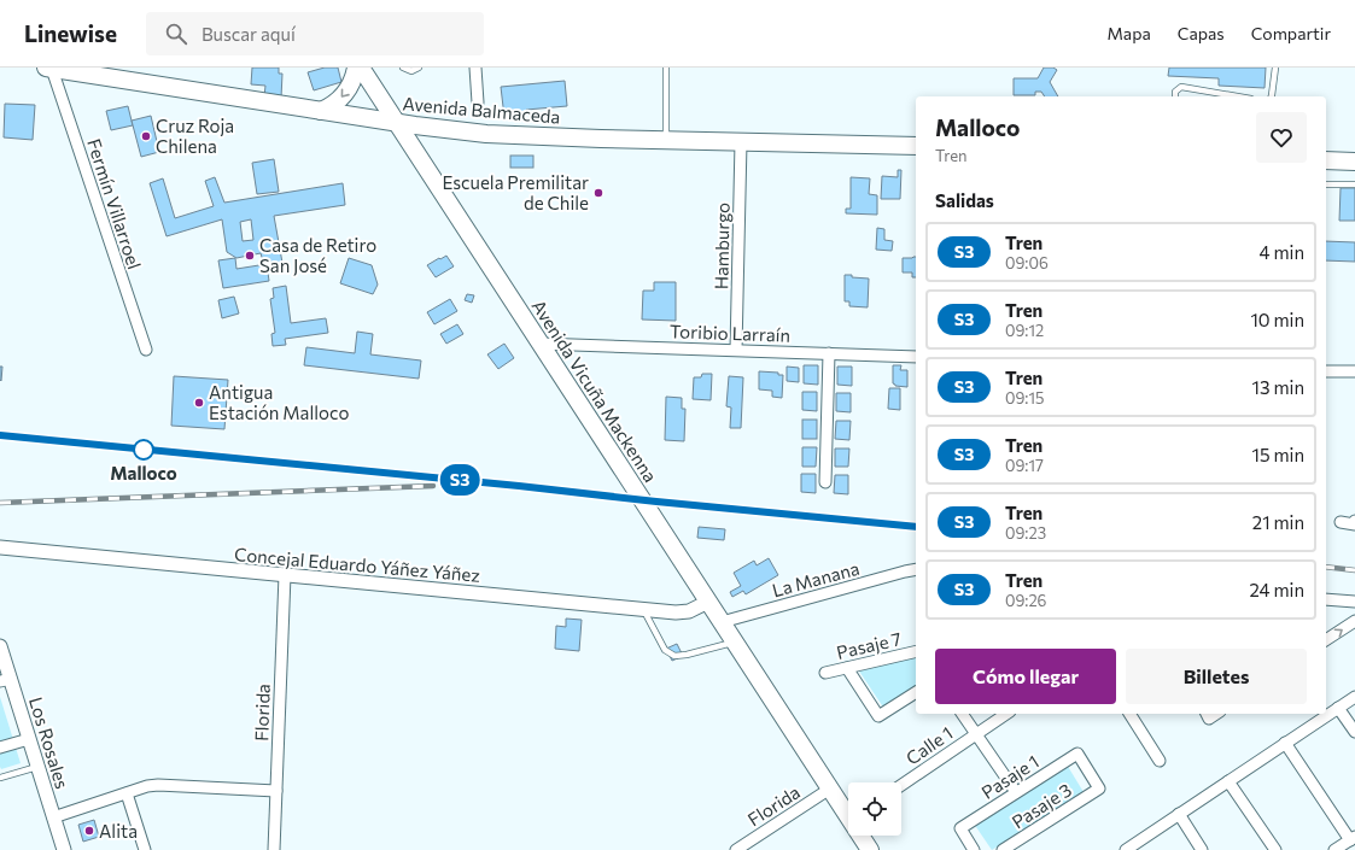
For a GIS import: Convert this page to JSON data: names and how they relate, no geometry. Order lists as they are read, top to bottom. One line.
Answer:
{"streets":{"main road":["Avenida Balmaceda","Avenida Vicuña Mackenna"],"street":["Fermín Villarroel","Hamburgo","Toribio Larraín","Concejal Eduardo Yáñez Yáñez","La Manana","Pasaje 7","Florida","Los Rosales","Calle 1","Pasaje 1","Pasaje 3"]},"crossings":[["Avenida Balmaceda","Fermín Villarroel"],["Avenida Balmaceda","Hamburgo"],["Avenida Balmaceda","Avenida Vicuña Mackenna"],["Hamburgo","Toribio Larraín"],["Toribio Larraín","Avenida Vicuña Mackenna"],["Avenida Vicuña Mackenna","Concejal Eduardo Yáñez Yáñez"],["Avenida Vicuña Mackenna","La Manana"],["Avenida Vicuña Mackenna","Florida"],["Concejal Eduardo Yáñez Yáñez","Florida"],["Pasaje 1","Pasaje 3"]],"places":["Cruz Roja Chilena","Escuela Premilitar de Chile","Casa de Retiro San José","Antigua Estación Malloco","Malloco","Alita"],"page":{"header":"Linewise","search":"Buscar aquí","nav":["Mapa","Capas","Compartir"],"on_map":"S3","heading":[["Malloco","Tren"],"Salidas"],"list":[{"mark":"S3","name":"Tren","note":"09:06","value":"4 min"},{"mark":"S3","name":"Tren","note":"09:12","value":"10 min"},{"mark":"S3","name":"Tren","note":"09:15","value":"13 min"},{"mark":"S3","name":"Tren","note":"09:17","value":"15 min"},{"mark":"S3","name":"Tren","note":"09:23","value":"21 min"},{"mark":"S3","name":"Tren","note":"09:26","value":"24 min"}],"buttons":["Cómo llegar","Billetes"]}}
